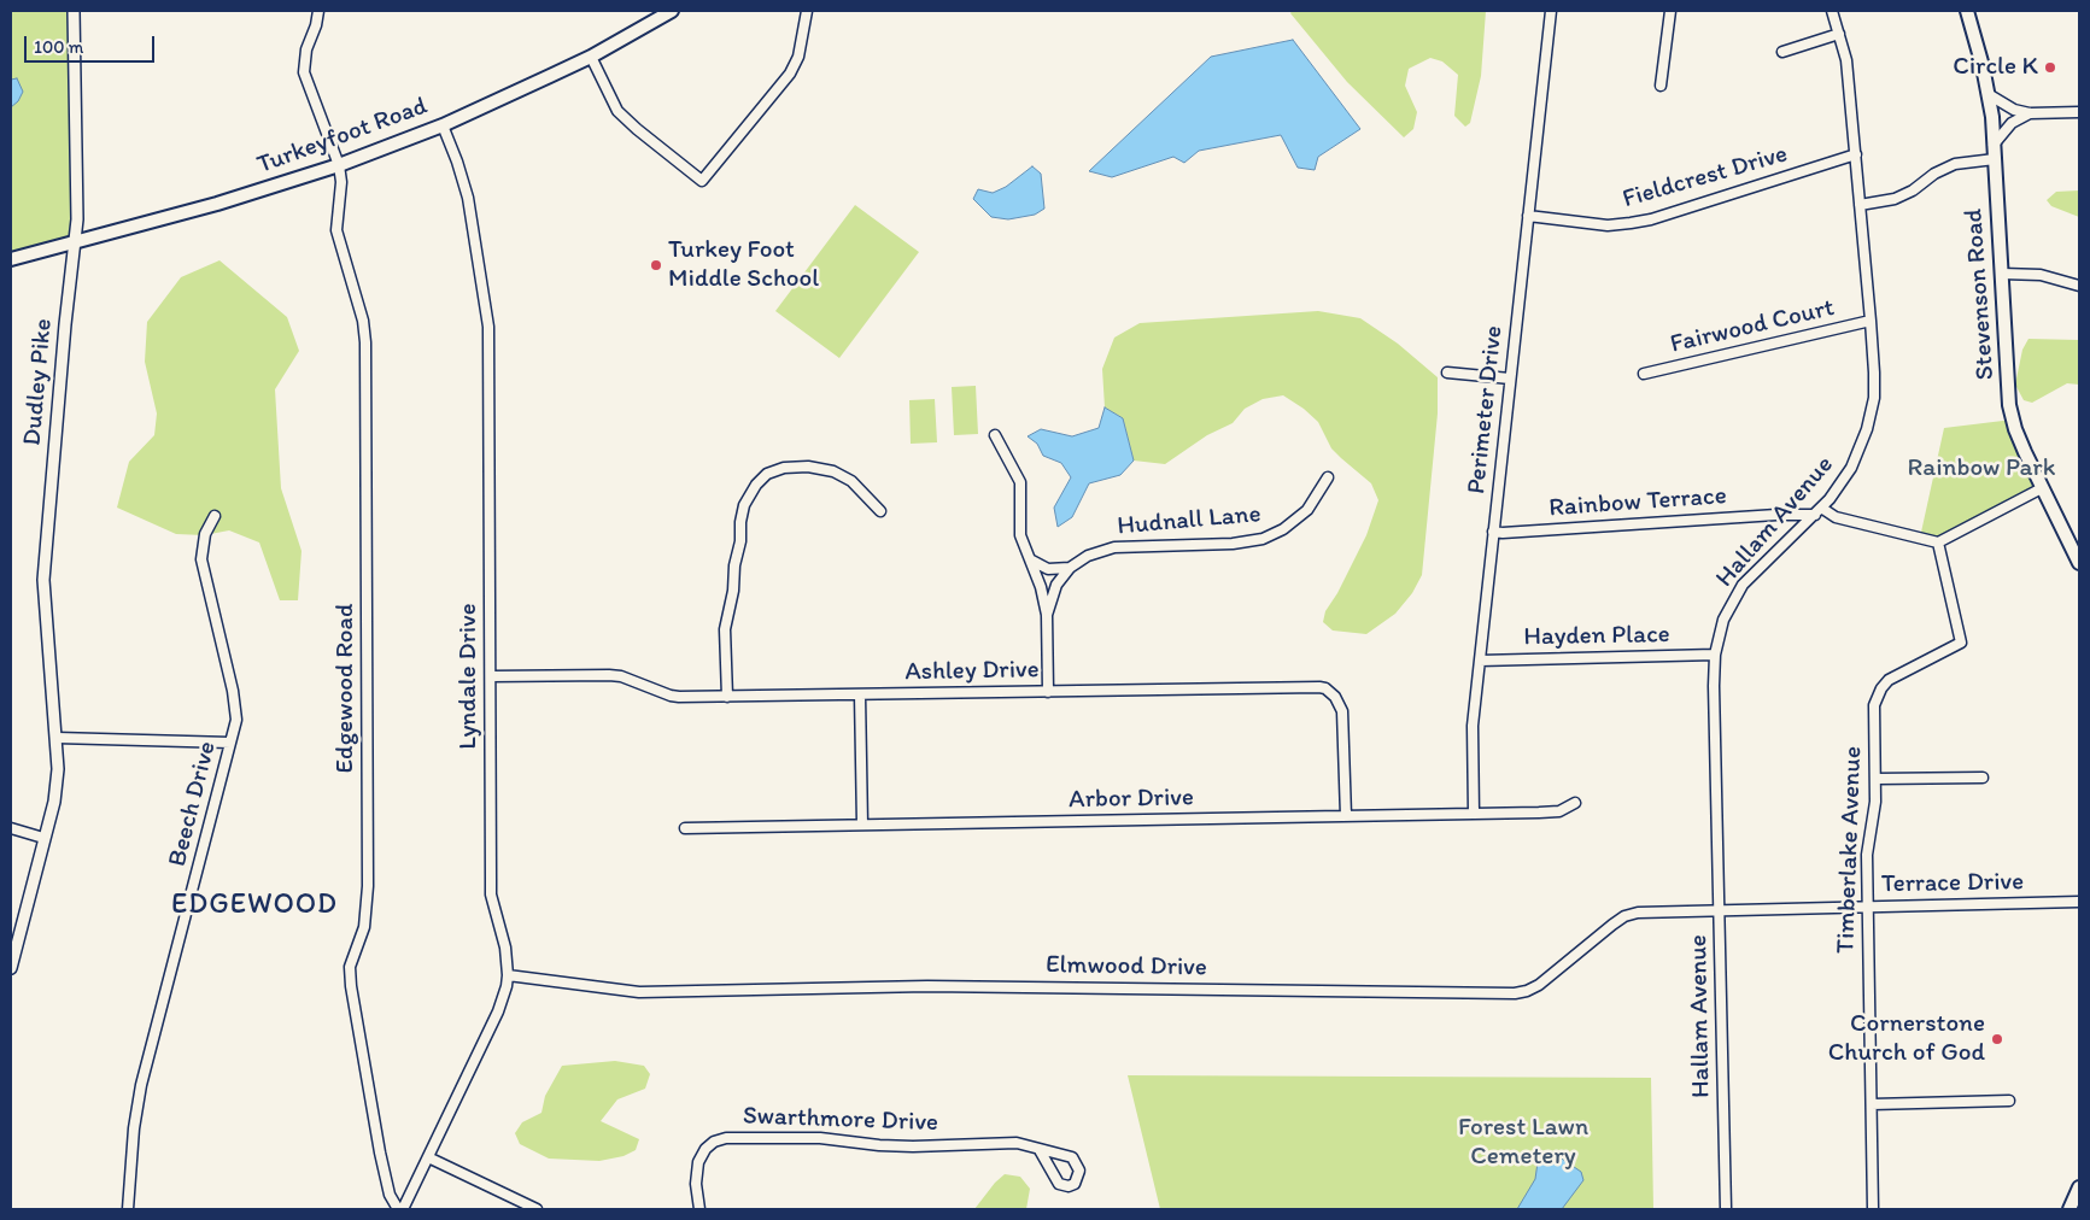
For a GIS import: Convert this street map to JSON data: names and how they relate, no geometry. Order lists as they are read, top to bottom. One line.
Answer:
{"streets":{"main road":["Turkeyfoot Road","Stevenson Road"],"street":["Fieldcrest Drive","Fairwood Court","Dudley Pike","Perimeter Drive","Rainbow Terrace","Hudnall Lane","Hallam Avenue","Hayden Place","Ashley Drive","Lyndale Drive","Edgewood Road","Arbor Drive","Beech Drive","Timberlake Avenue","Terrace Drive","Elmwood Drive","Swarthmore Drive"]},"crossings":[["Turkeyfoot Road","Dudley Pike"],["Turkeyfoot Road","Lyndale Drive"],["Turkeyfoot Road","Edgewood Road"],["Fieldcrest Drive","Perimeter Drive"],["Fieldcrest Drive","Hallam Avenue"],["Fairwood Court","Hallam Avenue"],["Perimeter Drive","Rainbow Terrace"],["Perimeter Drive","Hayden Place"],["Perimeter Drive","Arbor Drive"],["Rainbow Terrace","Hallam Avenue"],["Rainbow Terrace","Timberlake Avenue"],["Hudnall Lane","Ashley Drive"],["Hallam Avenue","Hayden Place"],["Hallam Avenue","Terrace Drive"],["Hallam Avenue","Elmwood Drive"],["Ashley Drive","Lyndale Drive"],["Ashley Drive","Arbor Drive"],["Lyndale Drive","Elmwood Drive"],["Timberlake Avenue","Terrace Drive"],["Terrace Drive","Elmwood Drive"]],"districts":["EDGEWOOD"],"parks":["Rainbow Park","Forest Lawn Cemetery"],"places":["Circle K","Turkey Foot Middle School","Cornerstone Church of God"],"scale_bar":"100 m"}
